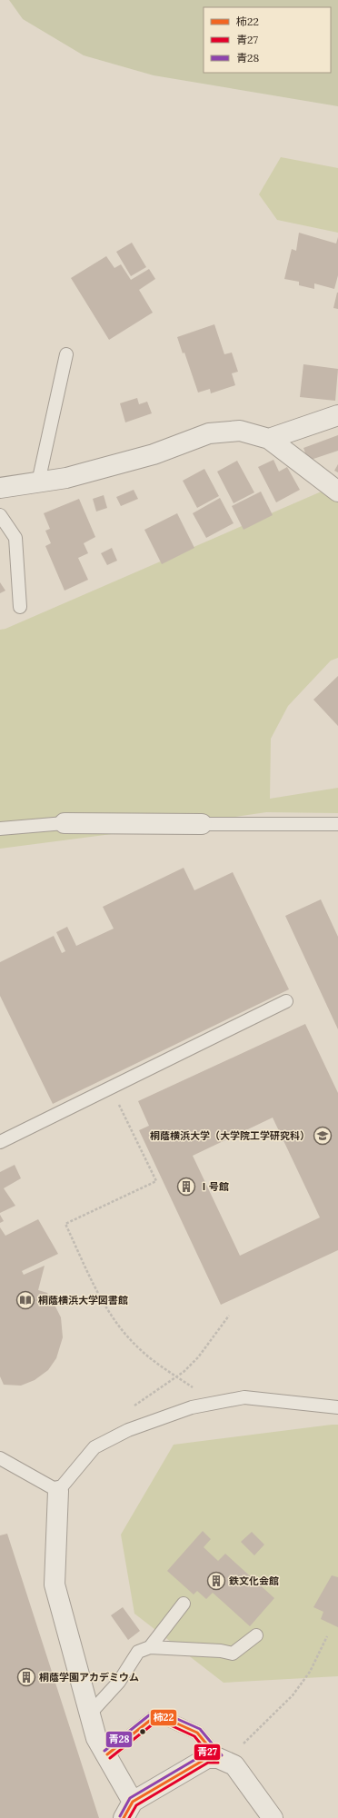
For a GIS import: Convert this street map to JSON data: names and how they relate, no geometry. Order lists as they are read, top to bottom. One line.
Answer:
{"places":{"school or university":["桐蔭横浜大学（大学院工学研究科）"],"building":["Ⅰ号館","鉄文化会館","桐蔭学園アカデミウム"],"library":["桐蔭横浜大学図書館"]},"lines":["transit line 青28","transit line 柿22","transit line 青27"],"legend":["柿22","青27","青28"]}
